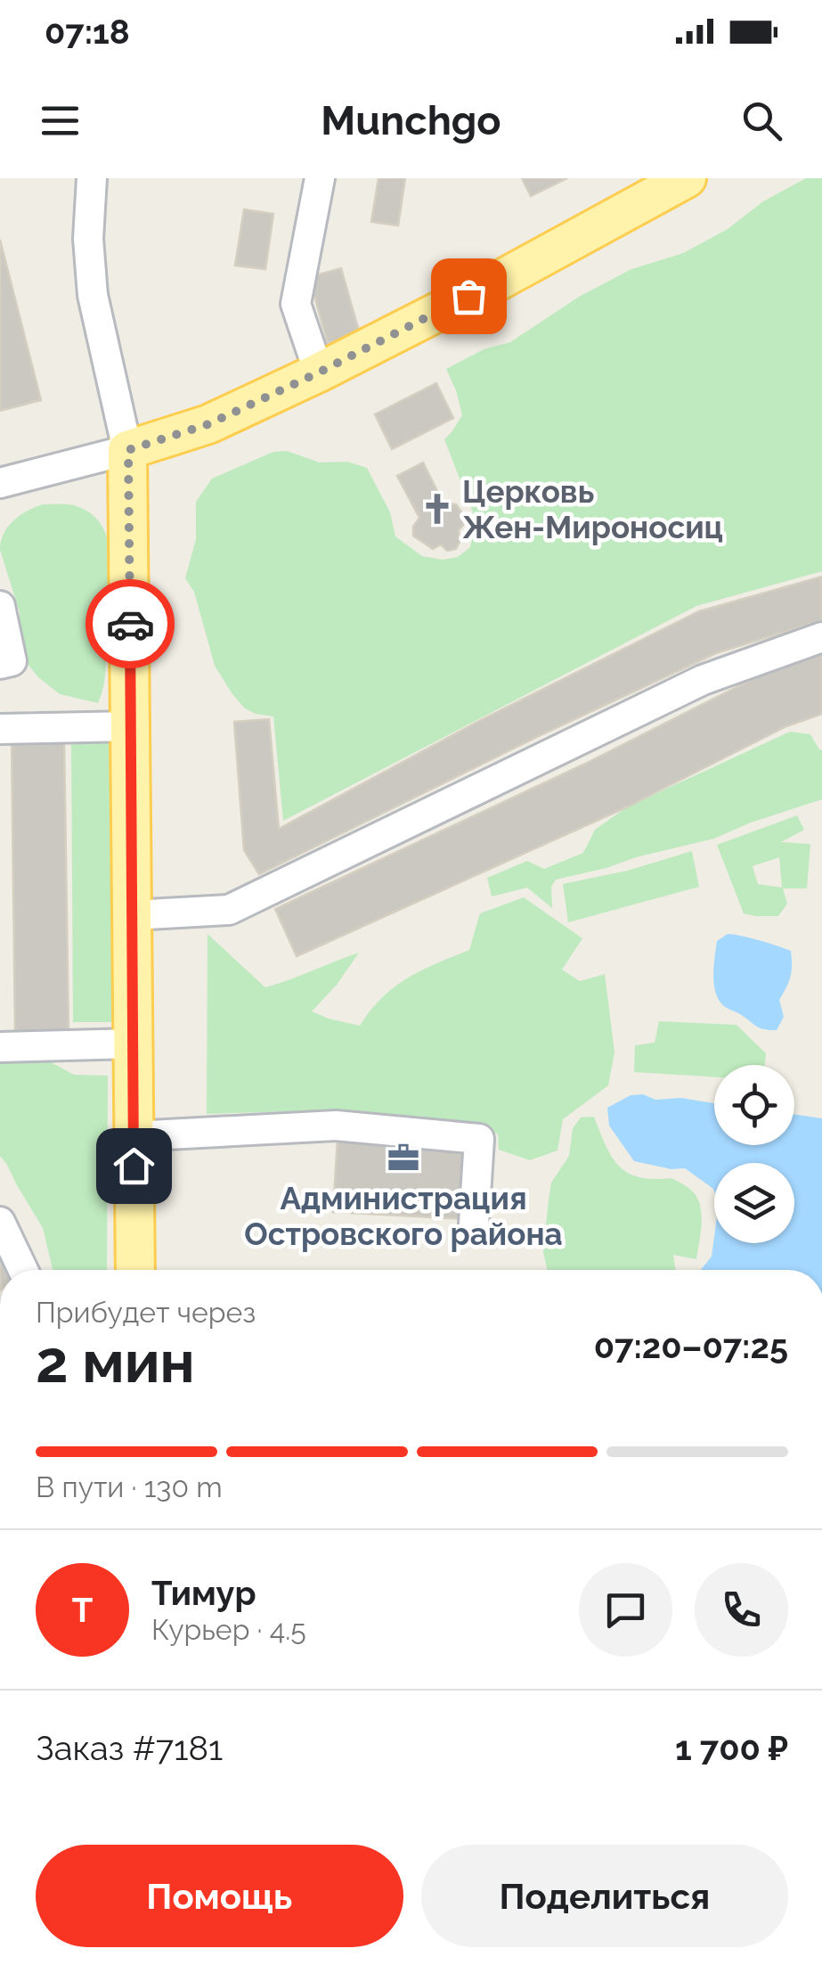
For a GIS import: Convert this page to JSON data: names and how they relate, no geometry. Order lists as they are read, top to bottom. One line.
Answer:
{"places":{"church":["Церковь Жен-Мироносиц"],"office":["Администрация Островского района"]},"page":{"status":"07:18","header":"Munchgo","heading":["2 мин","Прибудет через","07:20–07:25"],"panel":["Тимур","Курьер · 4.5","Заказ #7181","1 700 ₽"],"bar":"В пути · 130 m","round":"Т","buttons":["Помощь","Поделиться"]}}
